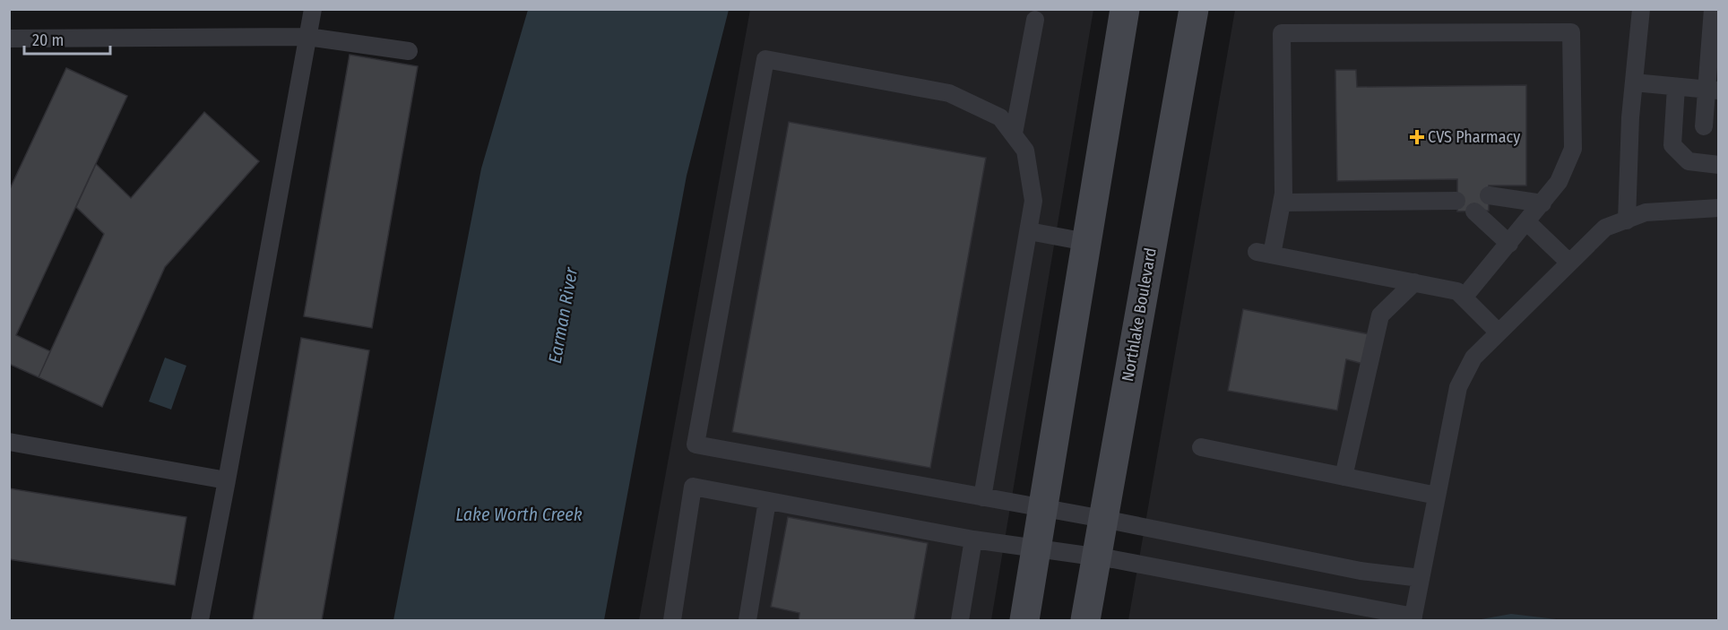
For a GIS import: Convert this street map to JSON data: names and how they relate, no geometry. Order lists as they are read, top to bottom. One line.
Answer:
{"streets":{"main road":["Northlake Boulevard"]},"water":["Earman River","Lake Worth Creek"],"places":{"health":["CVS Pharmacy"]},"scale_bar":"20 m"}
